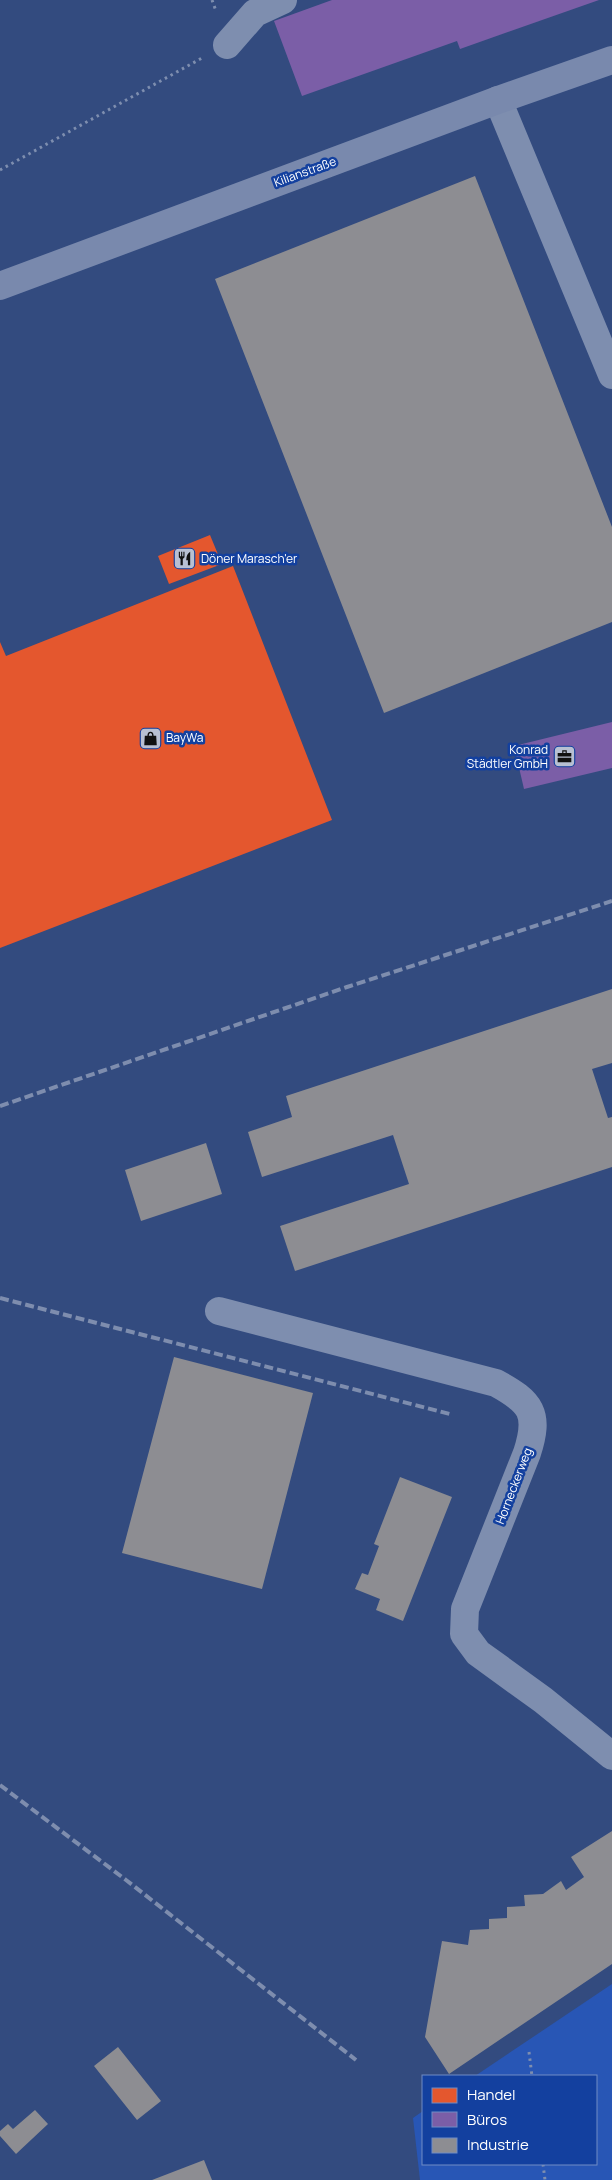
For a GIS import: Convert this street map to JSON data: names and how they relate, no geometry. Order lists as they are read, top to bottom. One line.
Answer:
{"streets":{"main road":["Kilianstraße"],"street":["Horneckerweg"]},"places":{"restaurant":["Döner Marasch'er"],"shop":["BayWa"],"office":["Konrad Städtler GmbH"]},"legend":["Handel","Büros","Industrie"]}
